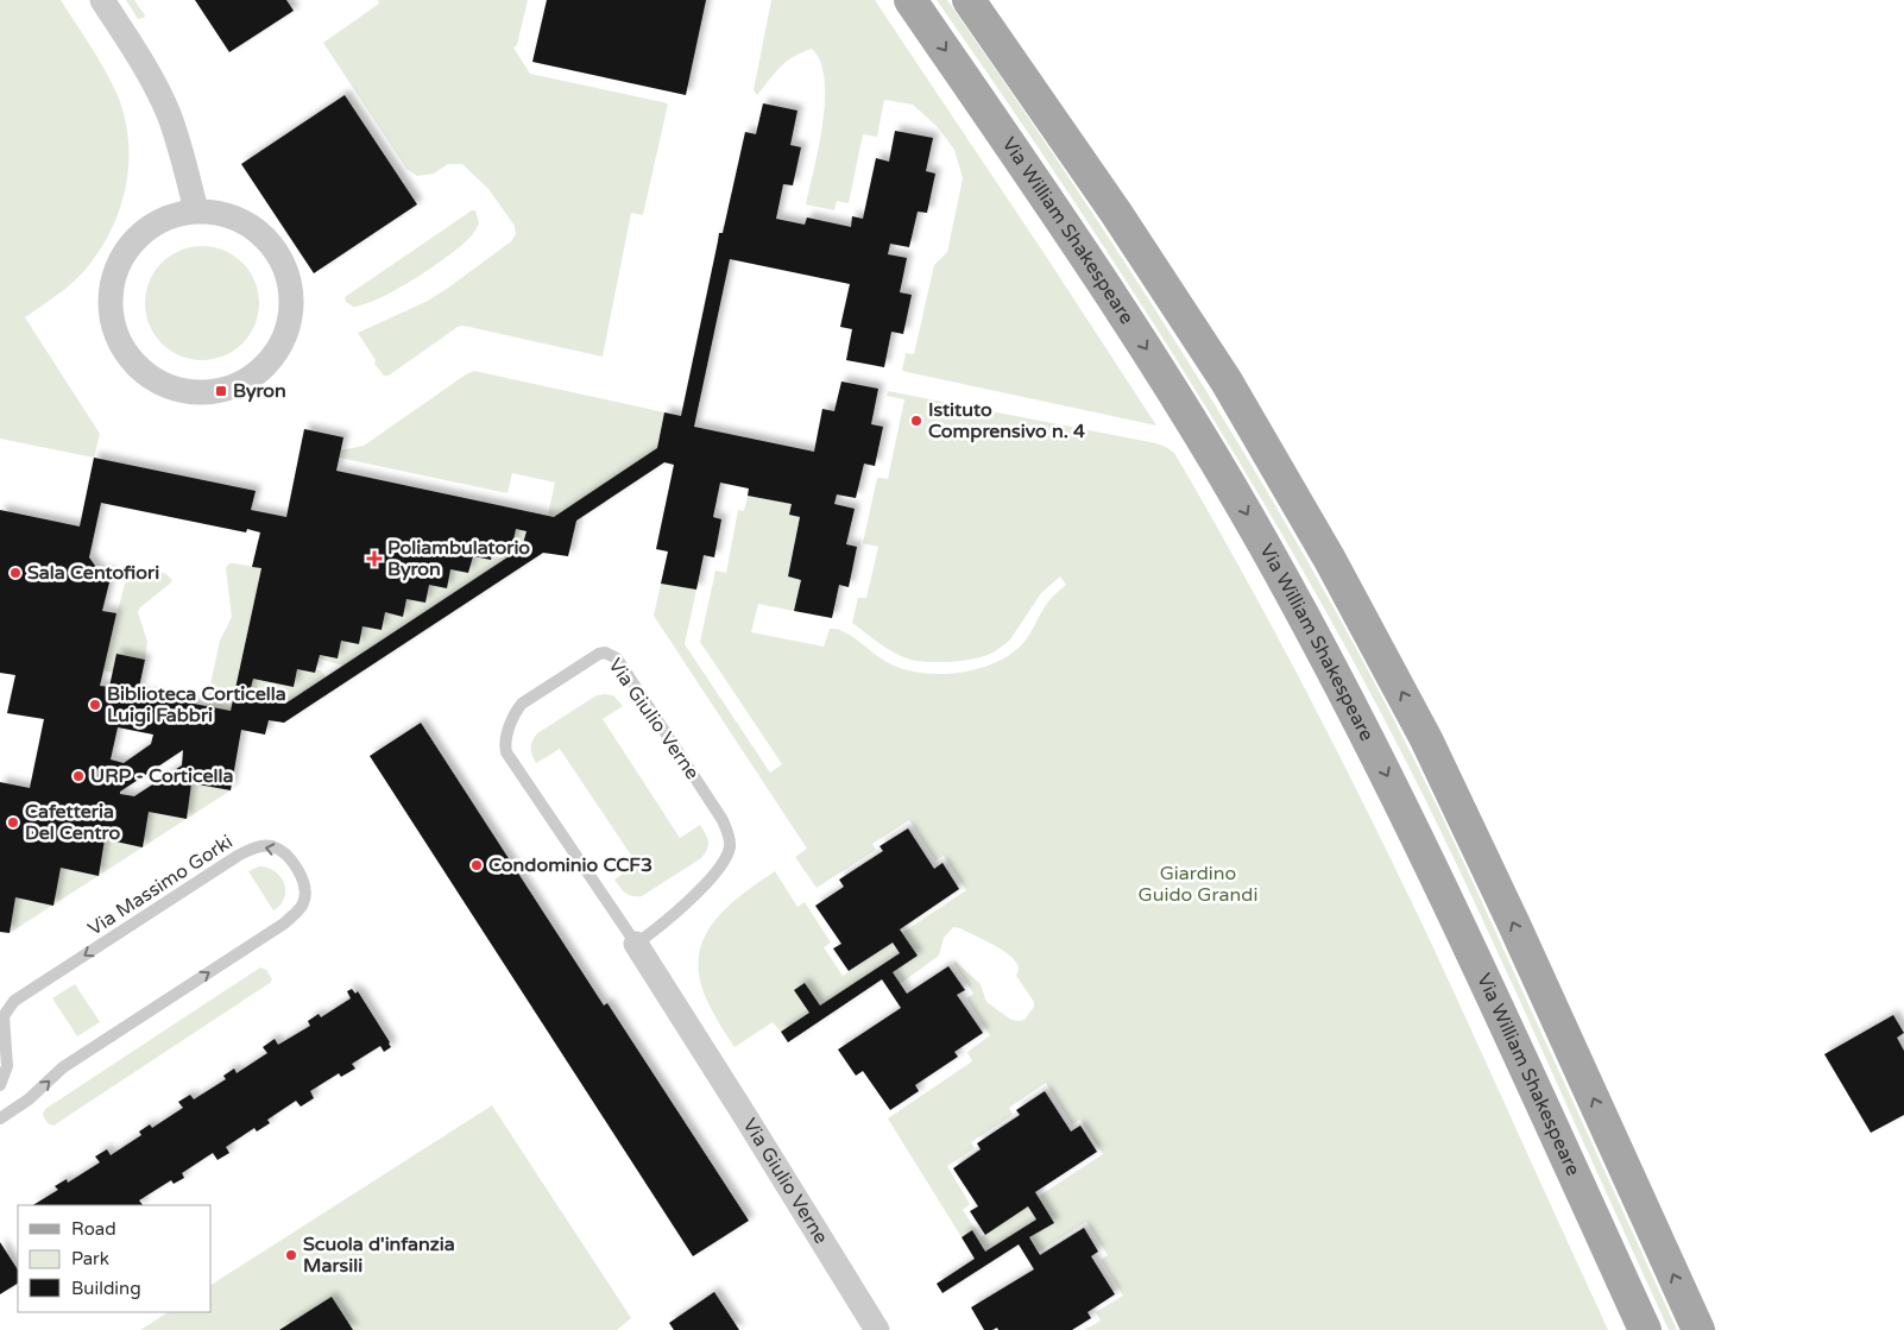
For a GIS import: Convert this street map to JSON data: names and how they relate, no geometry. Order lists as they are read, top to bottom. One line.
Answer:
{"streets":{"main road":["Via William Shakespeare"],"street":["Via Giulio Verne"],"lane":["Via Massimo Gorki"]},"parks":["Giardino Guido Grandi"],"places":{"transit":["Byron"],"other":["Istituto Comprensivo n. 4","Sala Centofiori","Biblioteca Corticella Luigi Fabbri","URP - Corticella","Cafetteria Del Centro","Condominio CCF3","Scuola d'infanzia Marsili"],"health":["Poliambulatorio Byron"]},"legend":["Road","Park","Building"]}
